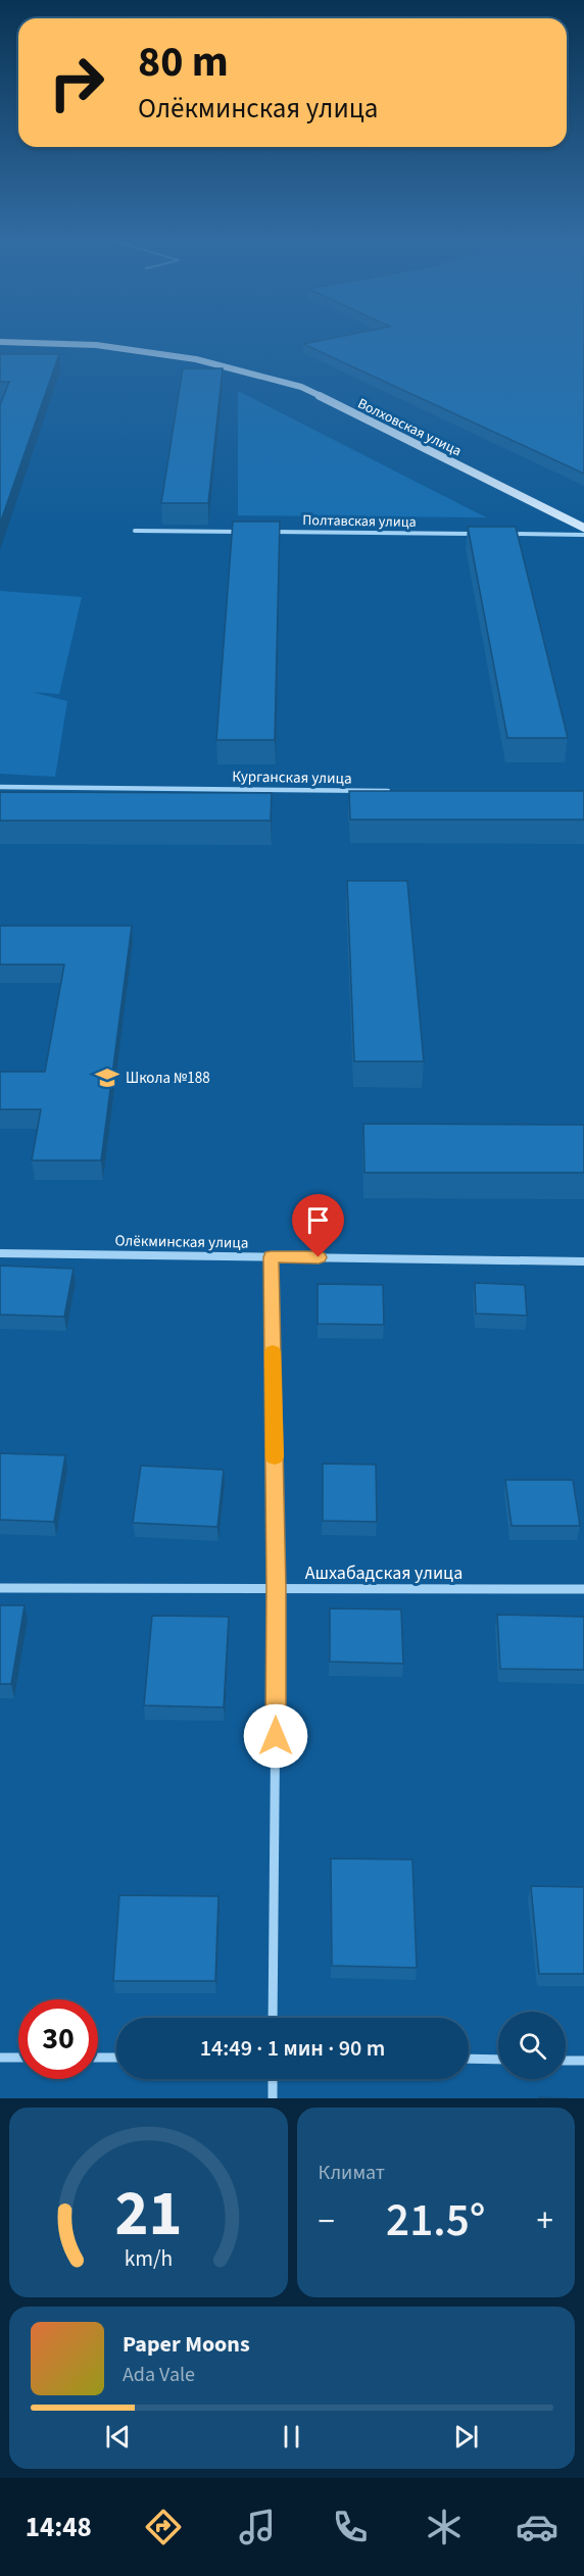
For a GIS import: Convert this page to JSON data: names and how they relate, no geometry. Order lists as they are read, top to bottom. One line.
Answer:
{"streets":{"main road":["Волховская улица"],"street":["Полтавская улица","Курганская улица","Олёкминская улица","Ашхабадская улица"]},"places":{"school or university":["Школа №188"]},"page":{"turn":["80 m","Олёкминская улица"],"limit":"30","trip":"14:49 · 1 мин · 90 m","tile":"Климат","heat":["−","21.5°","+"],"song":["Paper Moons","Ada Vale"],"tabs":"14:48","gauge":["21","km/h"]}}
